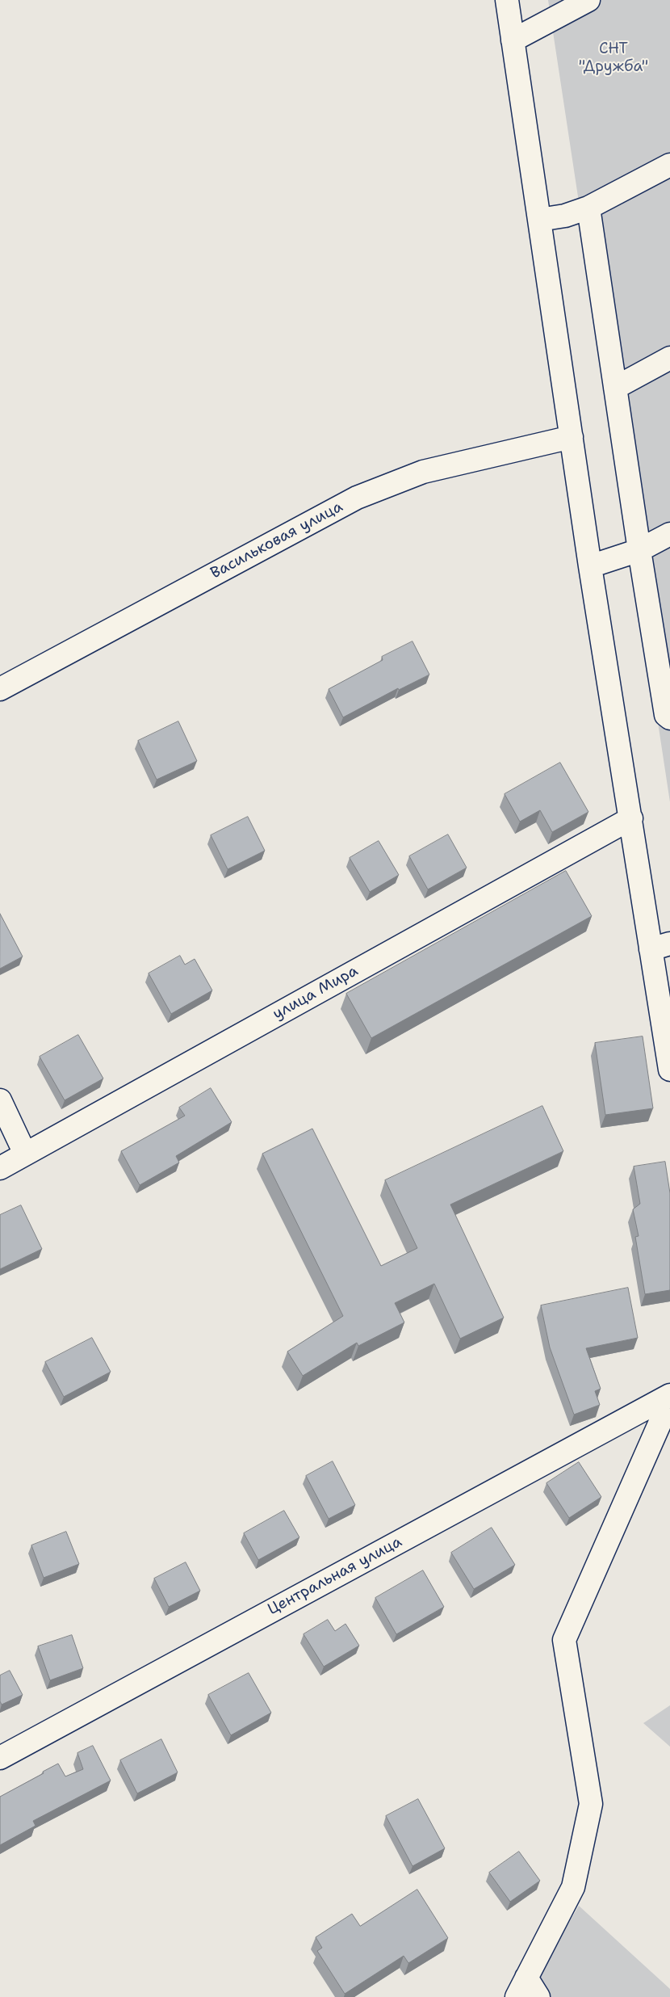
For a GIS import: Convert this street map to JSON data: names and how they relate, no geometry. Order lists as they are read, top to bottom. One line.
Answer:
{"streets":{"street":["Васильковая улица","улица Мира","Центральная улица"]},"parks":["СНТ \"Дружба\""]}
